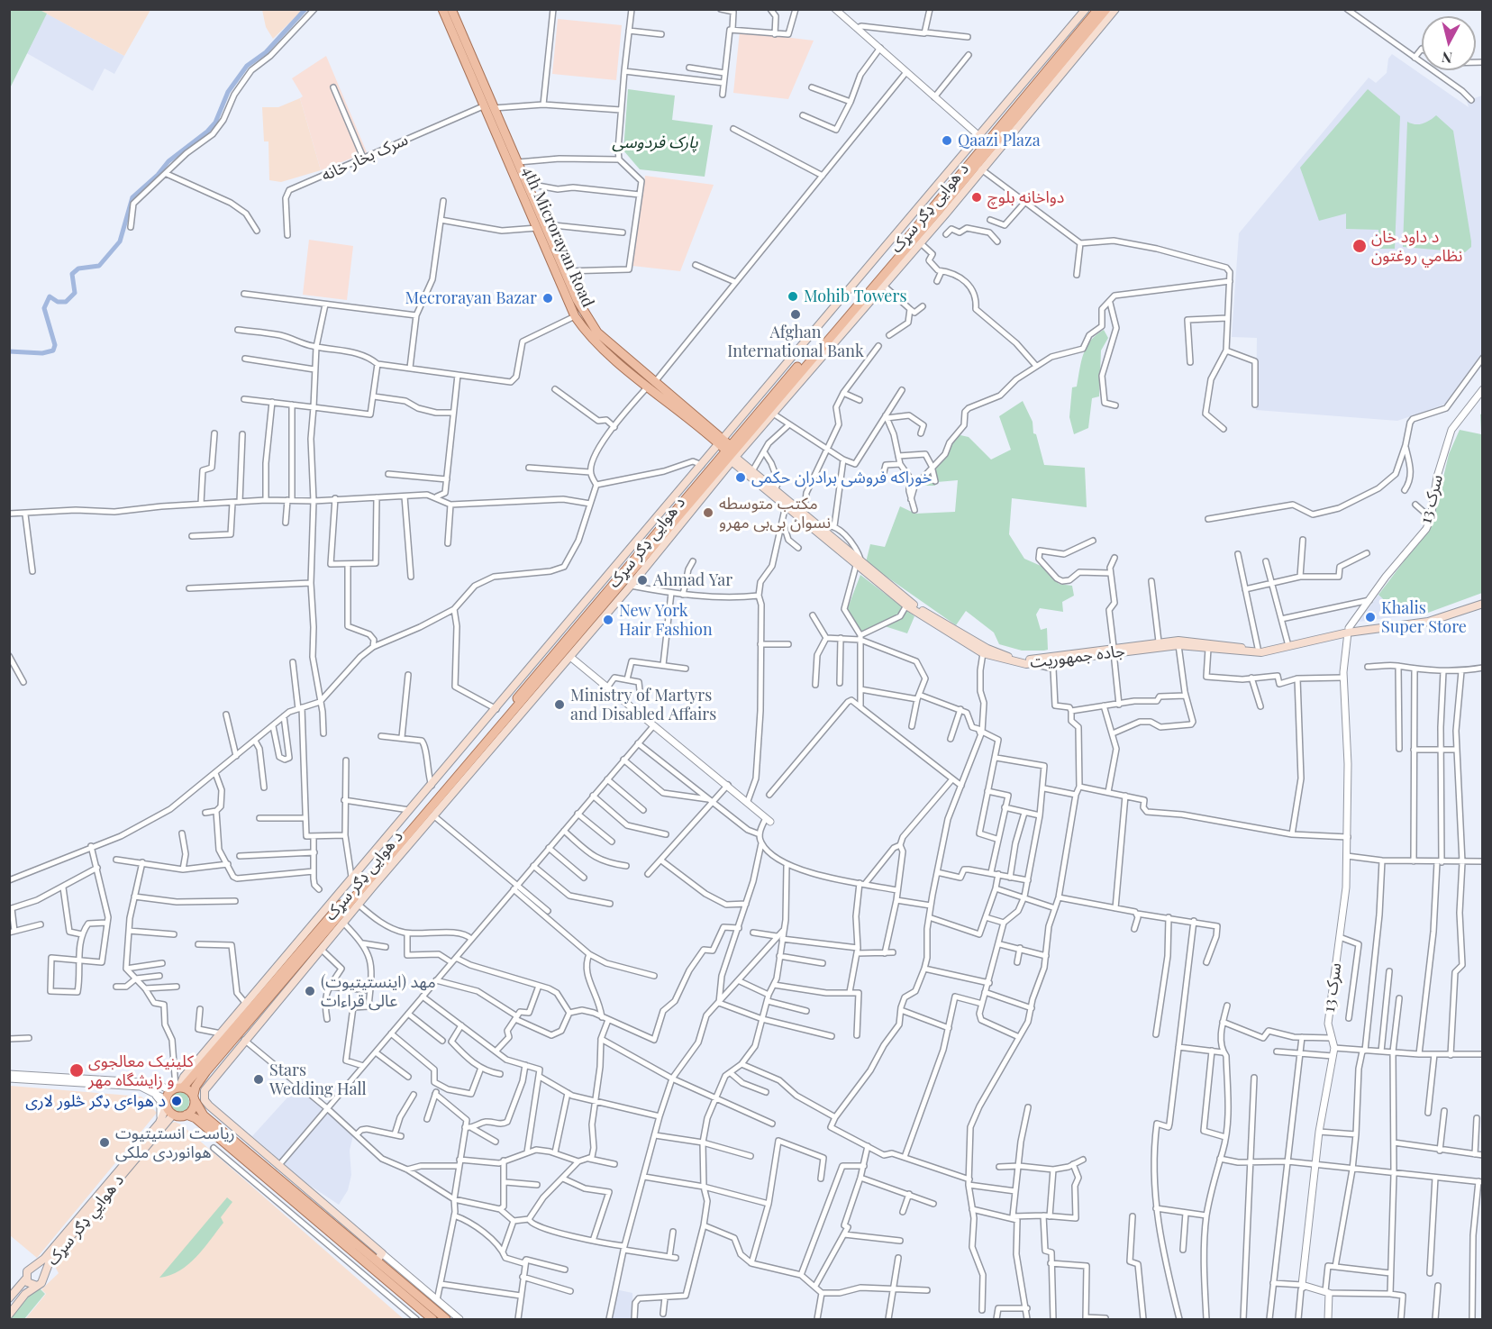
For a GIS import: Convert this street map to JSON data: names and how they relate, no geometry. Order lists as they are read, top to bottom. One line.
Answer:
{"streets":{"main road":["د هوایی ډګر سړک","4th Microrayan Road","جاده جمهوریت","د هوايي ډګر سړک"],"street":["سرک بخار خانه","سرک 13"]},"crossings":[["سرک بخار خانه","4th Microrayan Road"],["د هوایی ډګر سړک","4th Microrayan Road"],["د هوایی ډګر سړک","جاده جمهوریت"],["د هوایی ډګر سړک","د هوايي ډګر سړک"],["4th Microrayan Road","جاده جمهوریت"],["سرک 13","جاده جمهوریت"]],"parks":["پارک فردوسی"],"places":["Qaazi Plaza","دواخانه بلوچ","د داود خان نظامي روغتون","Mohib Towers","Mecrorayan Bazar","Afghan International Bank","خوراکه فروشی برادران حکمی","مکتب متوسطه نسوان بی‌بی مهرو","Ahmad Yar","Khalis Super Store","New York Hair Fashion","Ministry of Martyrs and Disabled Affairs","مهد (اینستیتیوت) عالی قراءات","کلینیک معالجوی و زایشگاه مهر","Stars Wedding Hall","د هواٸ ډګر څلور لارى","ریاست انستیتیوت هوانوردی ملکی"],"north":"bottom"}
